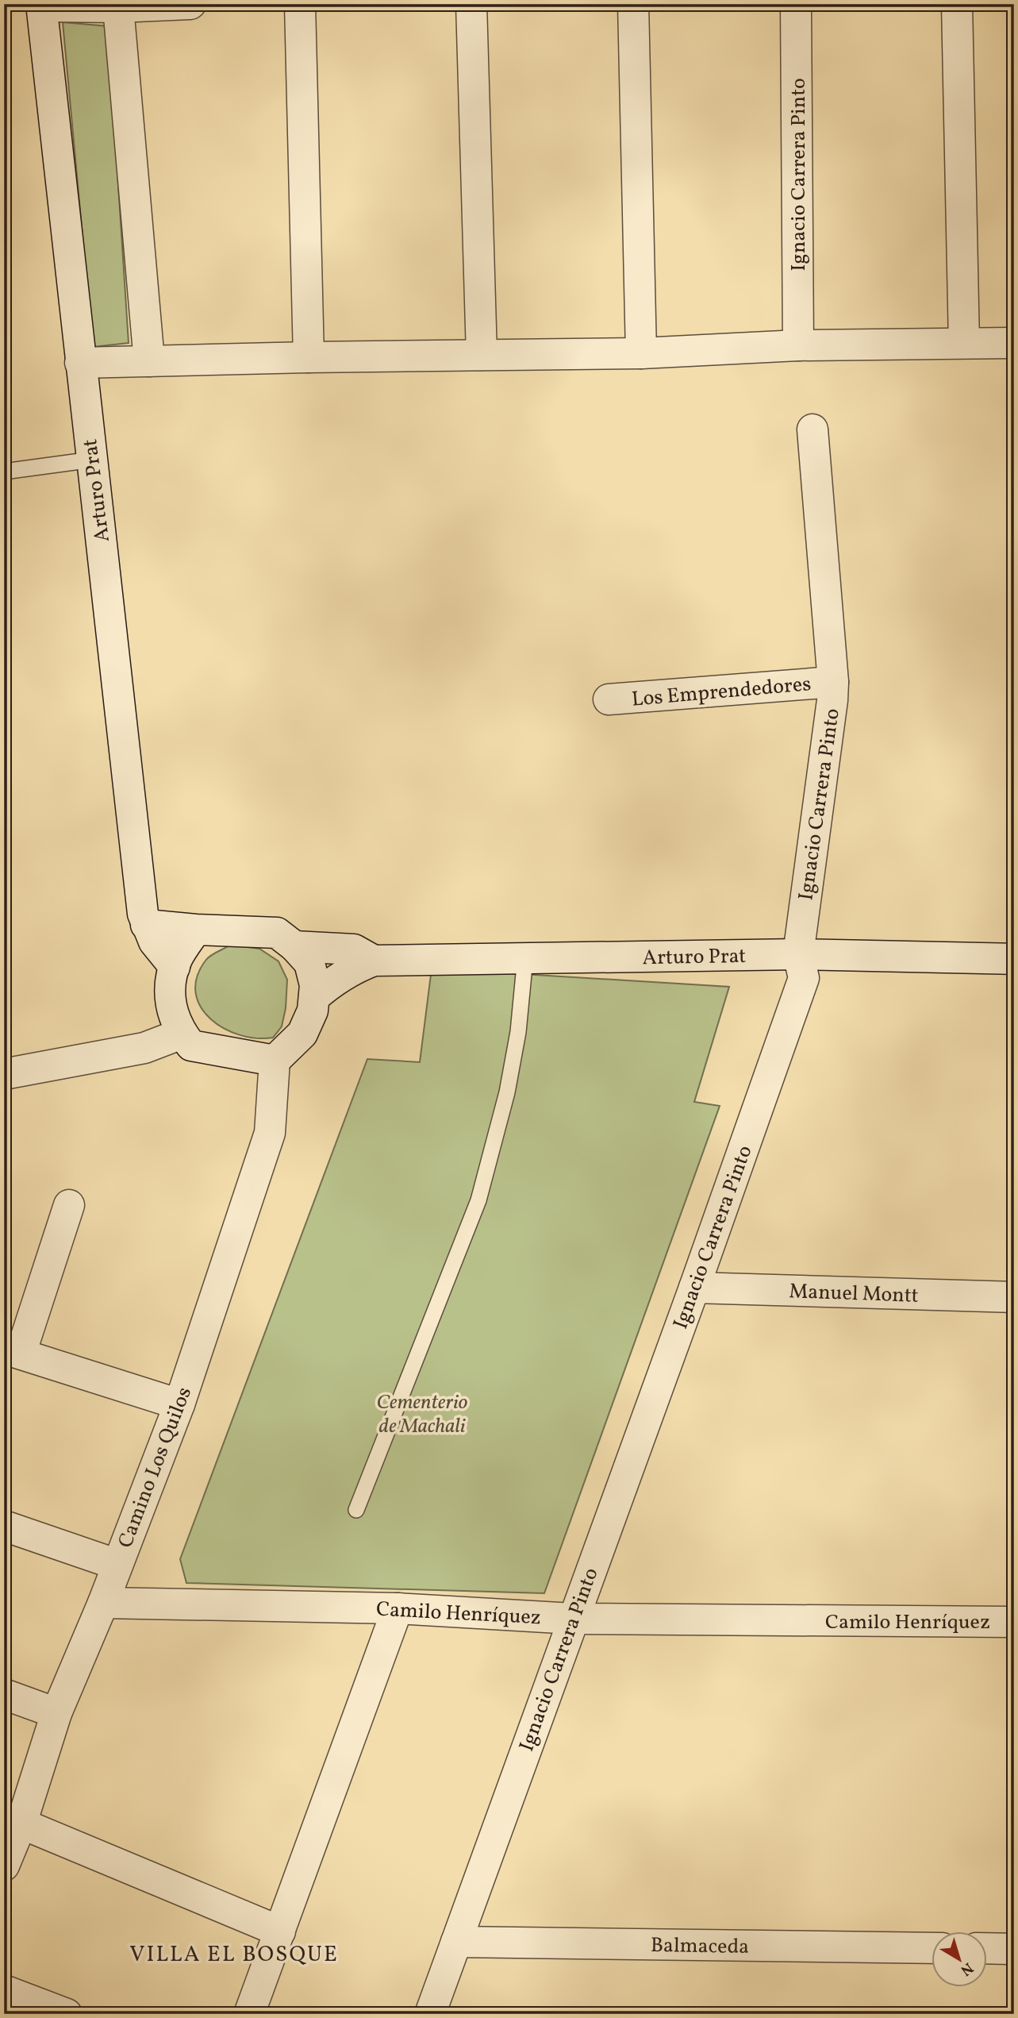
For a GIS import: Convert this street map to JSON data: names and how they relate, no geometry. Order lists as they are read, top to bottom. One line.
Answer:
{"streets":{"street":["Ignacio Carrera Pinto","Arturo Prat","Los Emprendedores","Manuel Montt","Camino Los Quilos","Camilo Henríquez","Balmaceda"]},"crossings":[["Ignacio Carrera Pinto","Arturo Prat"],["Ignacio Carrera Pinto","Los Emprendedores"],["Ignacio Carrera Pinto","Manuel Montt"],["Ignacio Carrera Pinto","Camilo Henríquez"],["Ignacio Carrera Pinto","Balmaceda"],["Arturo Prat","Camino Los Quilos"],["Camino Los Quilos","Camilo Henríquez"]],"districts":["VILLA EL BOSQUE"],"parks":["Cementerio de Machali"],"north":"bottom right"}
